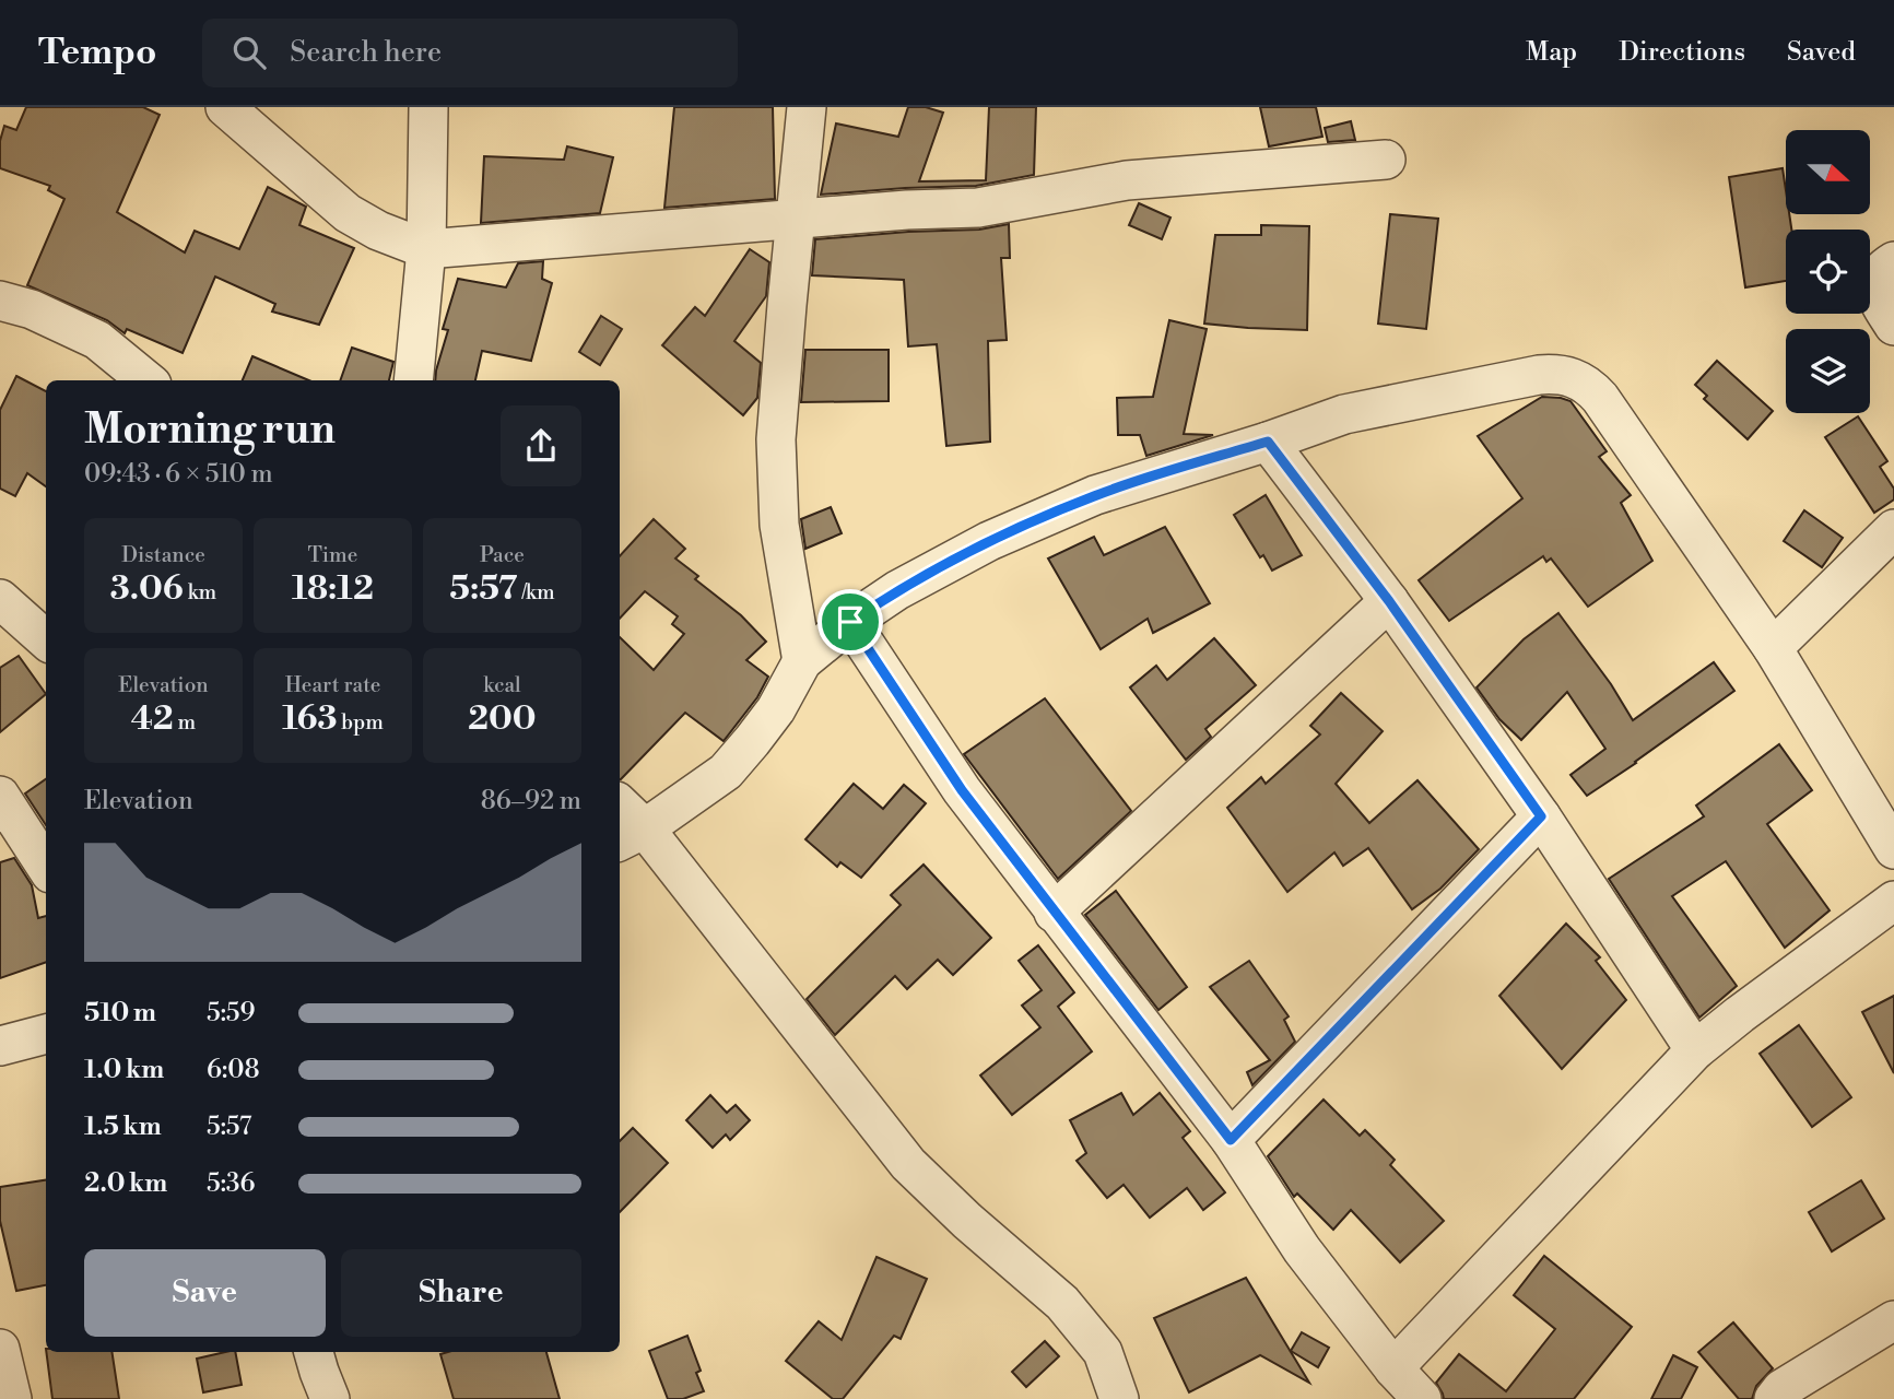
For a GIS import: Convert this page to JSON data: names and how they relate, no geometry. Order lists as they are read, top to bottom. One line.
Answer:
{"north":"right","page":{"header":"Tempo","search":"Search here","nav":["Map","Directions","Saved"],"heading":["Morning run","09:43 · 6 × 510 m"],"stats":[["Distance","3.06 km"],["Time","18:12"],["Pace","5:57 /km"],["Elevation","42 m"],["Heart rate","163 bpm"],["kcal","200"]],"chart":["Elevation","86–92 m"],"list":[{"name":"510 m","note":"5:59"},{"name":"1.0 km","note":"6:08"},{"name":"1.5 km","note":"5:57"},{"name":"2.0 km","note":"5:36"}],"buttons":["Save","Share"]}}
